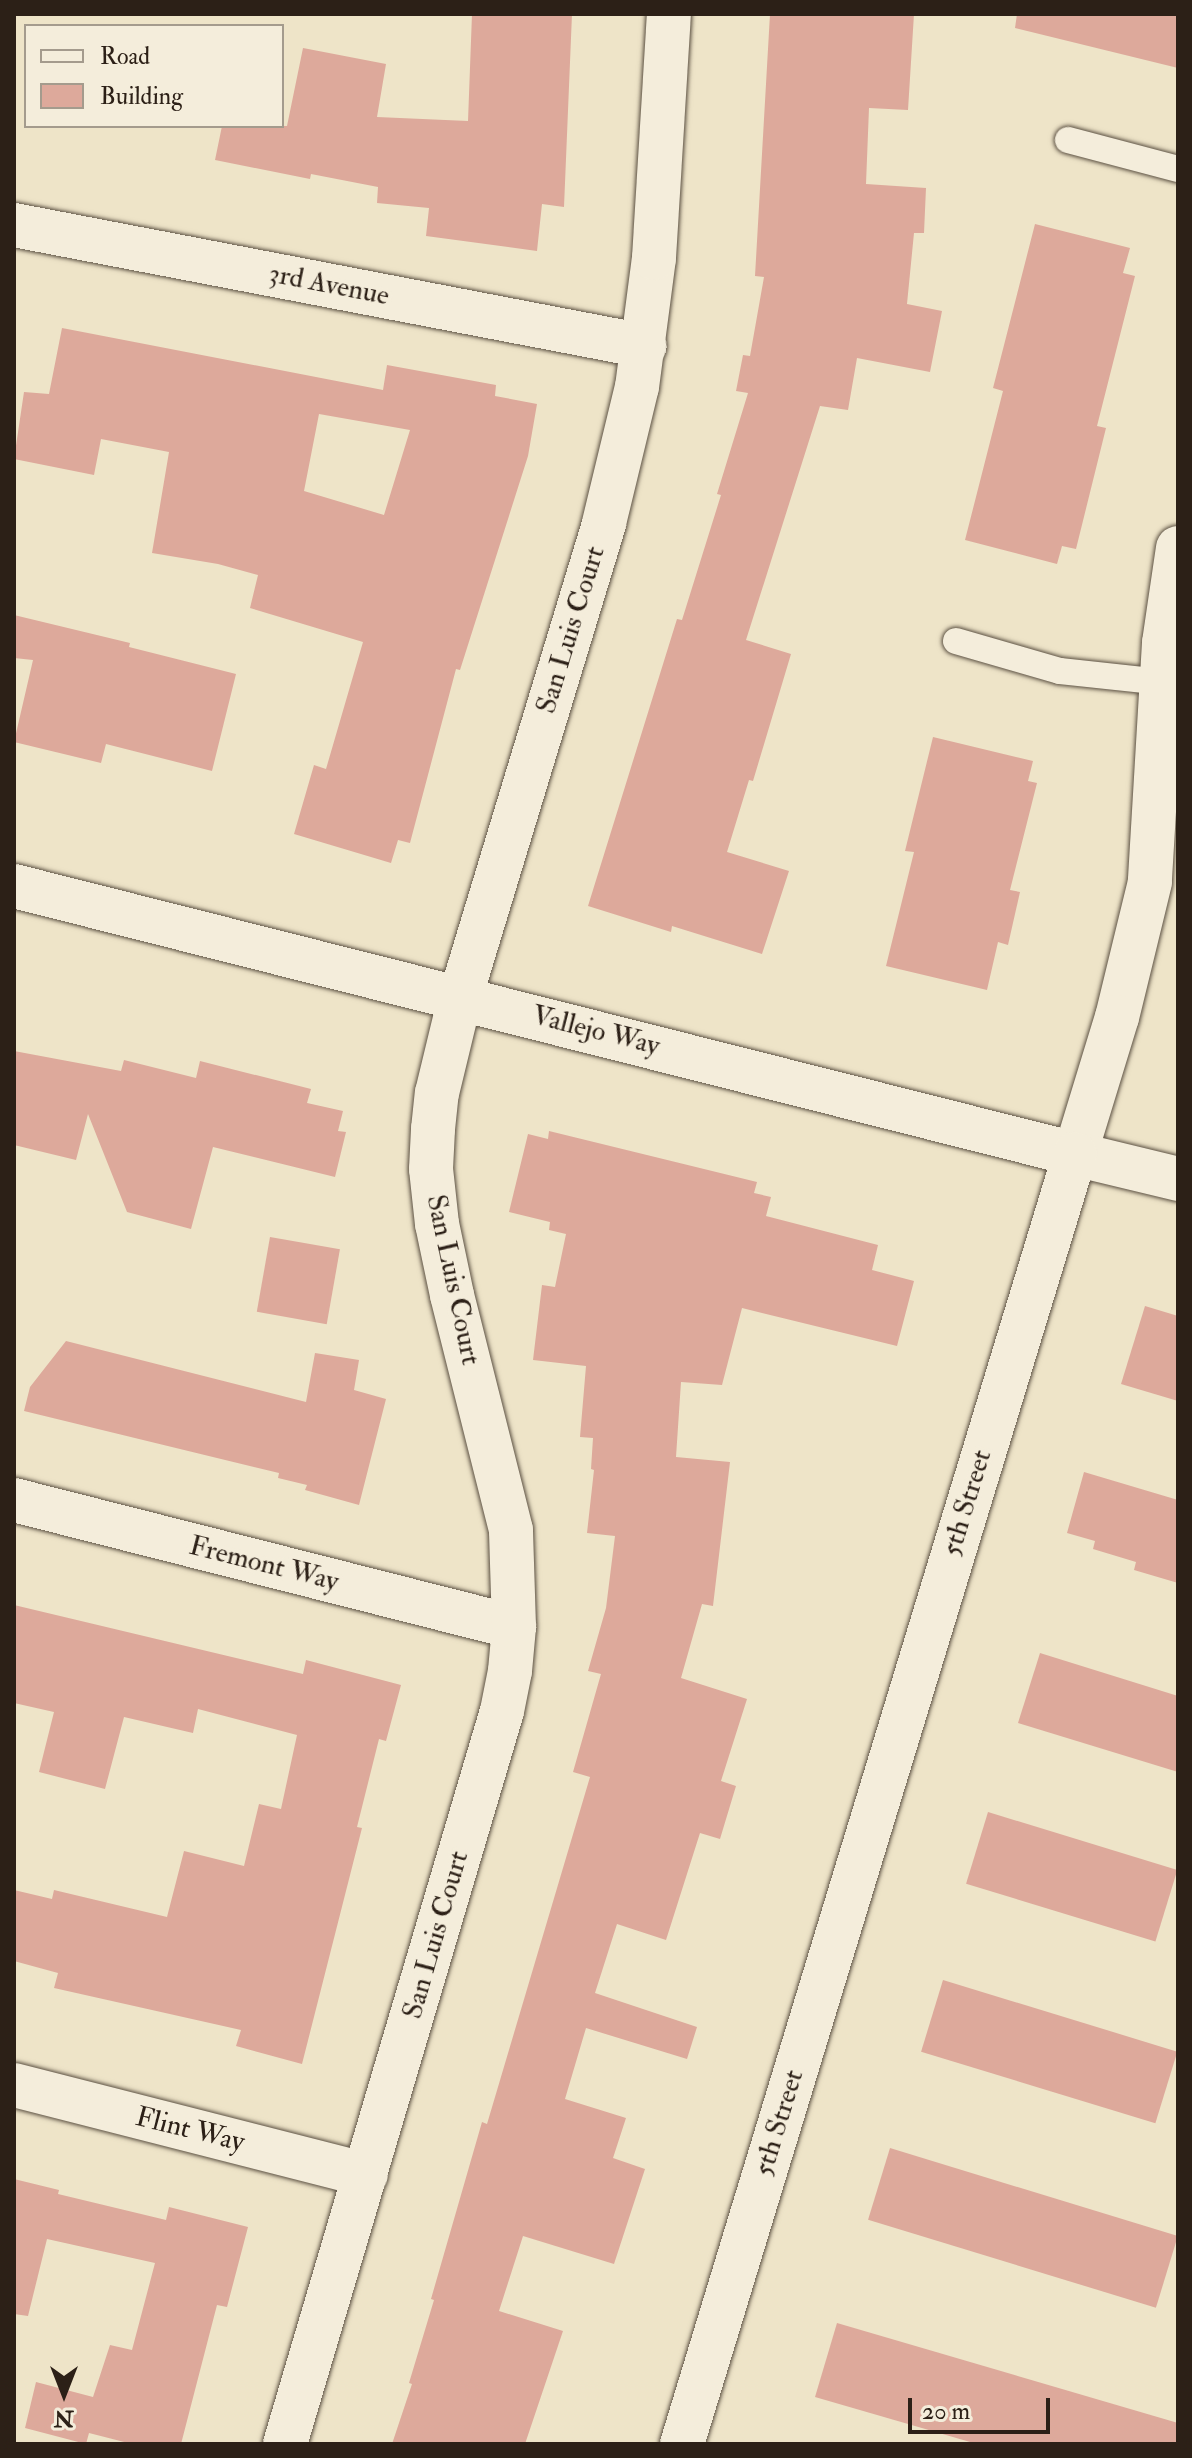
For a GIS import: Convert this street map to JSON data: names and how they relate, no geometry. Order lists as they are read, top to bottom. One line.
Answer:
{"streets":{"street":["3rd Avenue","San Luis Court","Vallejo Way","5th Street","Fremont Way","Flint Way"]},"crossings":[["3rd Avenue","San Luis Court"],["San Luis Court","Vallejo Way"],["San Luis Court","Fremont Way"],["San Luis Court","Flint Way"],["Vallejo Way","5th Street"]],"legend":["Road","Building"],"scale_bar":"20 m","north":"bottom"}
